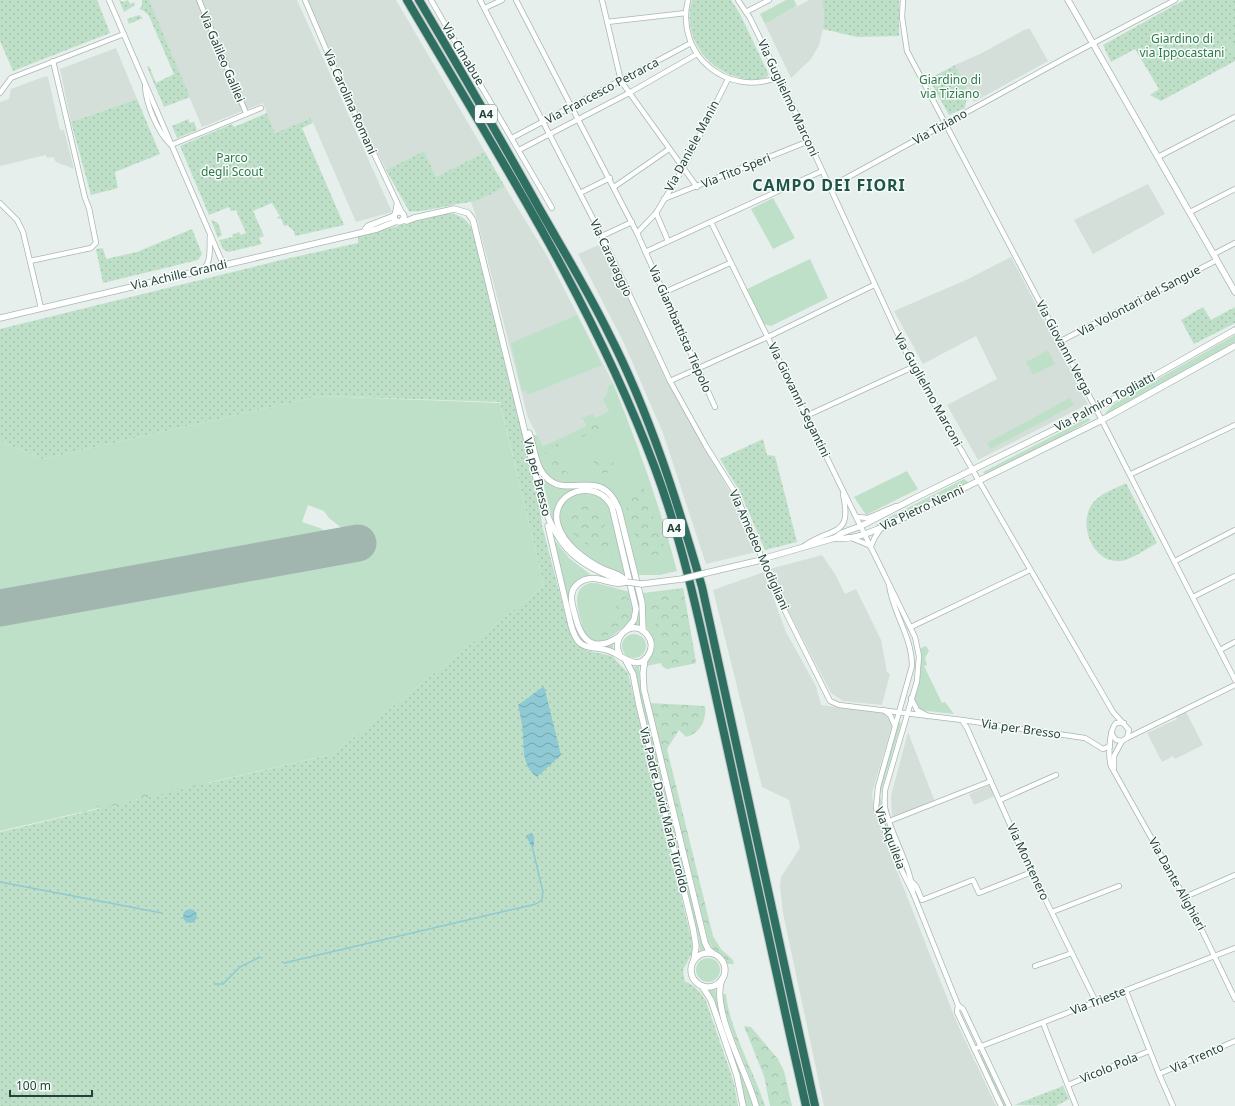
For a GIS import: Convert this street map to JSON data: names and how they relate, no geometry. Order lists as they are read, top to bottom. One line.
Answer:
{"streets":{"highway":["A4"],"street":["Via Cimabue","Via Galileo Galilei","Via Francesco Petrarca","Via Guglielmo Marconi","Via Carolina Romani","Via Tiziano","Via Daniele Manin","Via Tito Speri","Via Caravaggio","Via Achille Grandi","Via Volontari del Sangue","Via Giambattista Tiepolo","Via Giovanni Verga","Via Giovanni Segantini","Via Palmiro Togliatti","Via per Bresso","Via Pietro Nenni","Via Amedeo Modigliani","Via Padre David Maria Turoldo","Via Aquileia","Via Montenero","Via Dante Alighieri","Via Trieste","Via Trento","Vicolo Pola"]},"crossings":[["Via Cimabue","Via Francesco Petrarca"],["Via Francesco Petrarca","Via Caravaggio"],["Via Francesco Petrarca","Via Giambattista Tiepolo"],["Via Guglielmo Marconi","Via Tiziano"],["Via Guglielmo Marconi","Via Tito Speri"],["Via Guglielmo Marconi","Via Palmiro Togliatti"],["Via Guglielmo Marconi","Via Pietro Nenni"],["Via Guglielmo Marconi","Via Dante Alighieri"],["Via Carolina Romani","Via Achille Grandi"],["Via Carolina Romani","Via per Bresso"],["Via Tiziano","Via Giovanni Verga"],["Via Daniele Manin","Via Tito Speri"],["Via Daniele Manin","Via Giambattista Tiepolo"],["Via Caravaggio","Via Amedeo Modigliani"],["Via Achille Grandi","Via per Bresso"],["Via Volontari del Sangue","Via Giovanni Verga"],["Via Giovanni Verga","Via Palmiro Togliatti"],["Via Giovanni Segantini","Via per Bresso"],["Via Giovanni Segantini","Via Pietro Nenni"],["Via Giovanni Segantini","Via Aquileia"],["Via Palmiro Togliatti","Via Pietro Nenni"],["Via per Bresso","Via Pietro Nenni"],["Via per Bresso","Via Amedeo Modigliani"],["Via per Bresso","Via Aquileia"],["Via per Bresso","Via Montenero"],["Via per Bresso","Via Dante Alighieri"],["Via Aquileia","Via Trieste"],["Via Montenero","Via Trieste"],["Via Dante Alighieri","Via Trieste"]],"districts":["CAMPO DEI FIORI"],"parks":["Giardino di via Ippocastani","Giardino di via Tiziano","Parco degli Scout"],"scale_bar":"100 m"}
